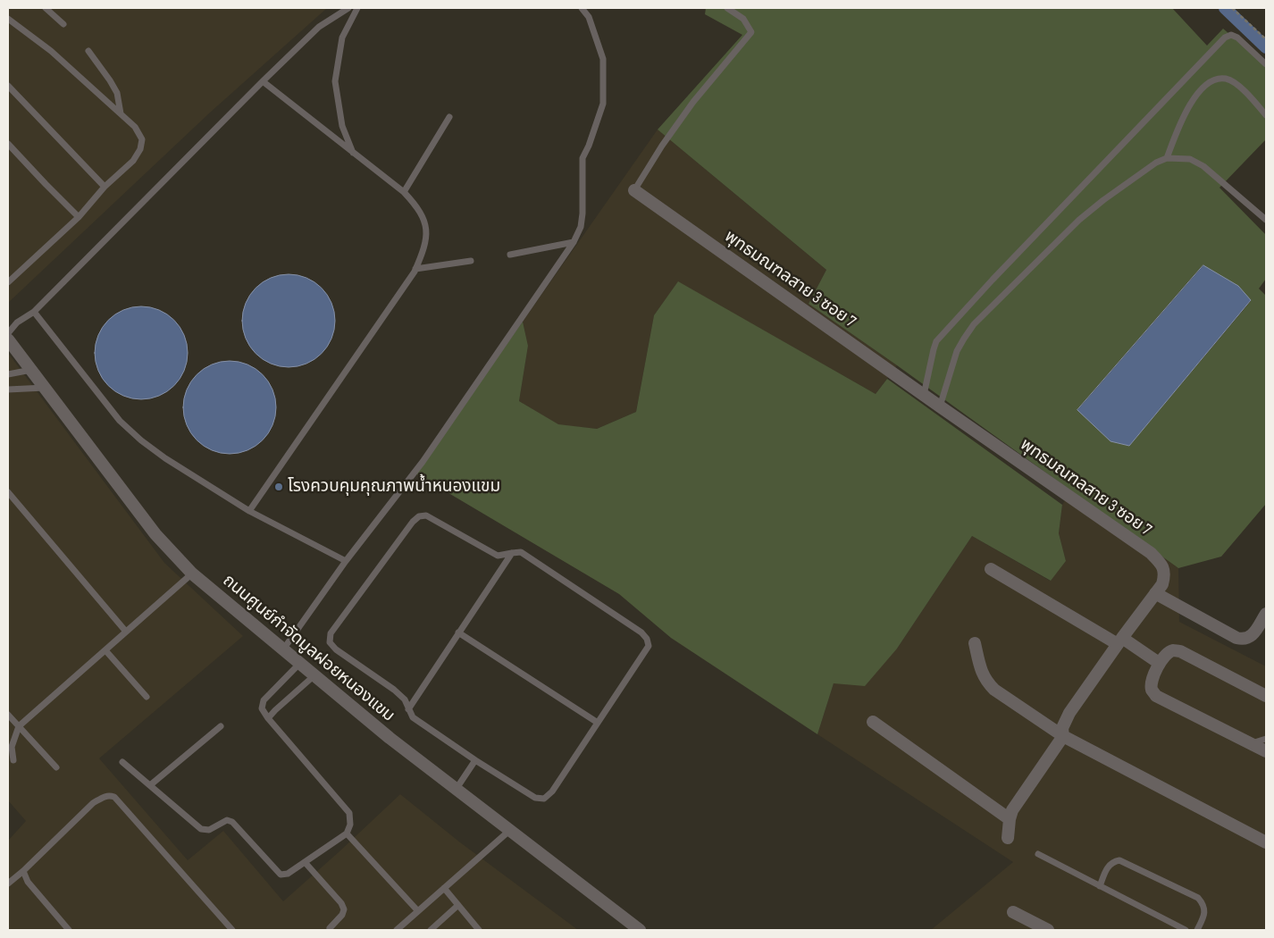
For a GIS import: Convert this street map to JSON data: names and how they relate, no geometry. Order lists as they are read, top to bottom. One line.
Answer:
{"streets":{"street":["พุทธมณฑลสาย 3 ซอย 7","ถนนศูนย์กำจัดมูลฝอยหนองแขม"]},"places":["โรงควบคุมคุณภาพน้ำหนองแขม"]}
